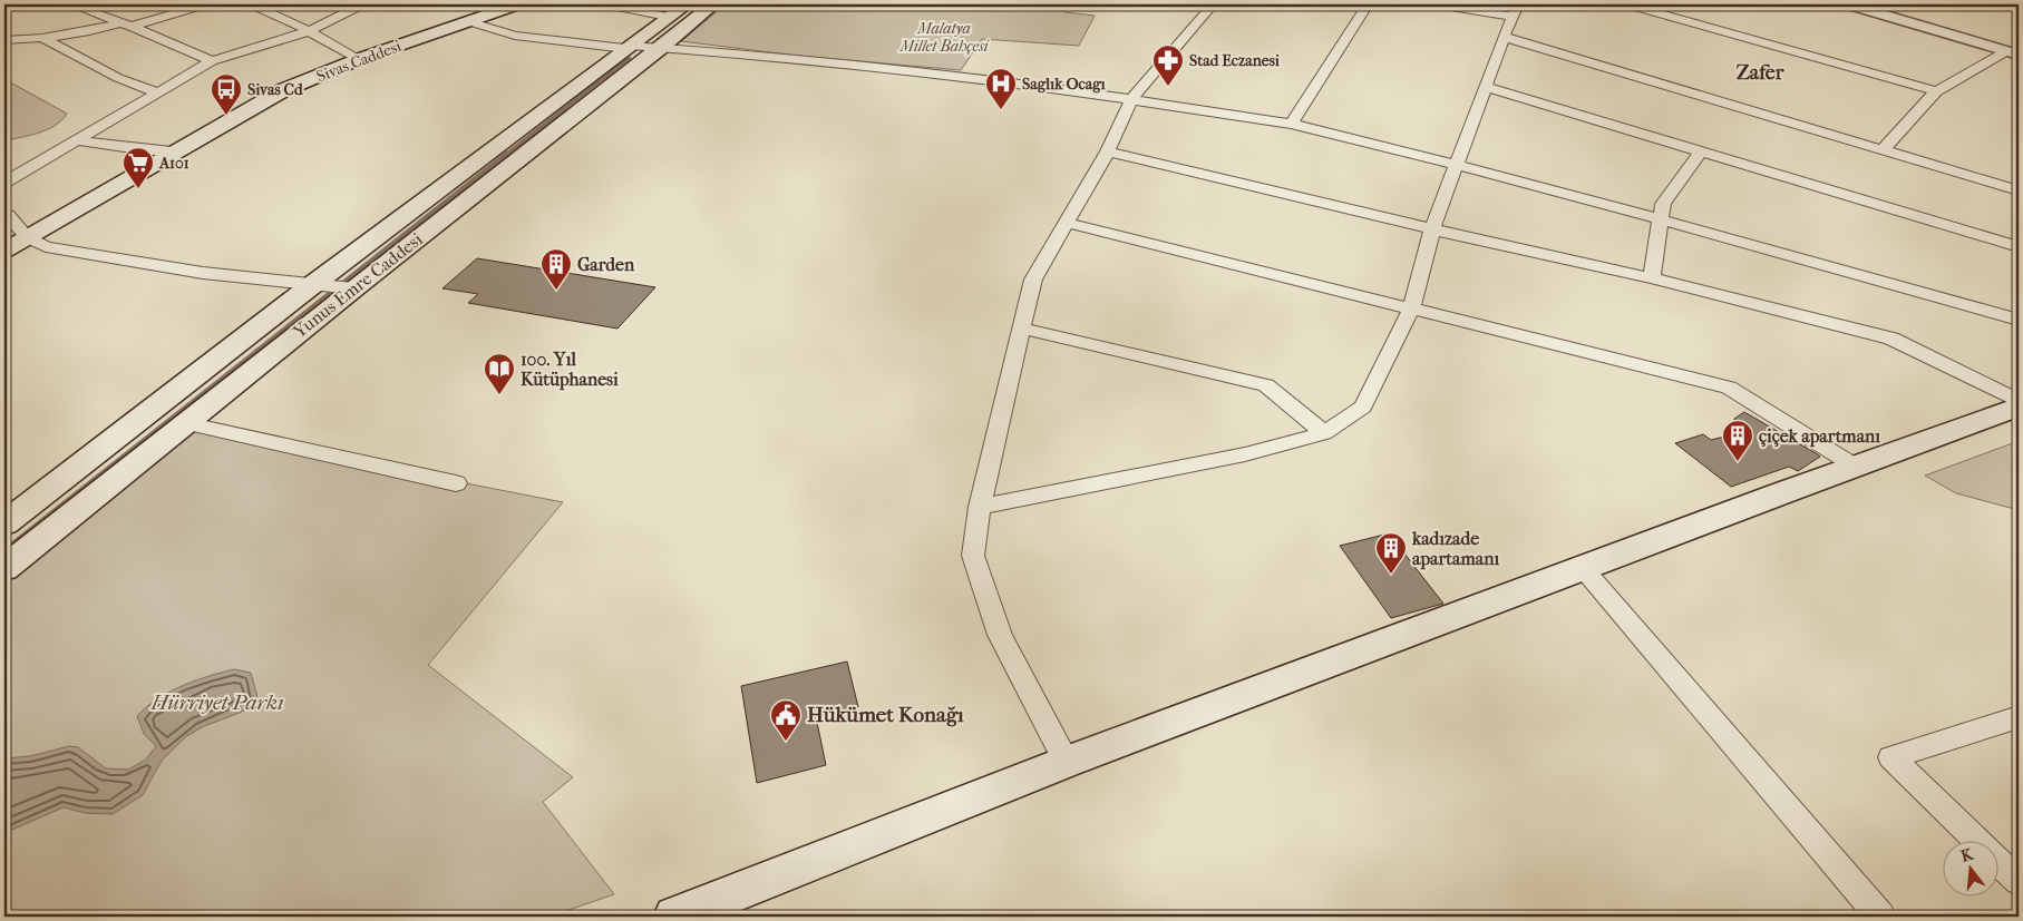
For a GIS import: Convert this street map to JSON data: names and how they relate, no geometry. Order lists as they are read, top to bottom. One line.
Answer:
{"streets":{"main road":["Sivas Caddesi","Yunus Emre Caddesi"]},"districts":["Zafer"],"parks":["Malatya Millet Bahçesi","Hürriyet Parkı"],"places":{"pharmacy":["Stad Eczanesi"],"hospital":["Saglık Ocagı"],"bus stop":["Sivas Cd"],"supermarket":["A101"],"building":["Garden","çiçek apartmanı","kadızade apartamanı"],"library":["100. Yıl Kütüphanesi"],"public building":["Hükümet Konağı"]},"north":"top"}
